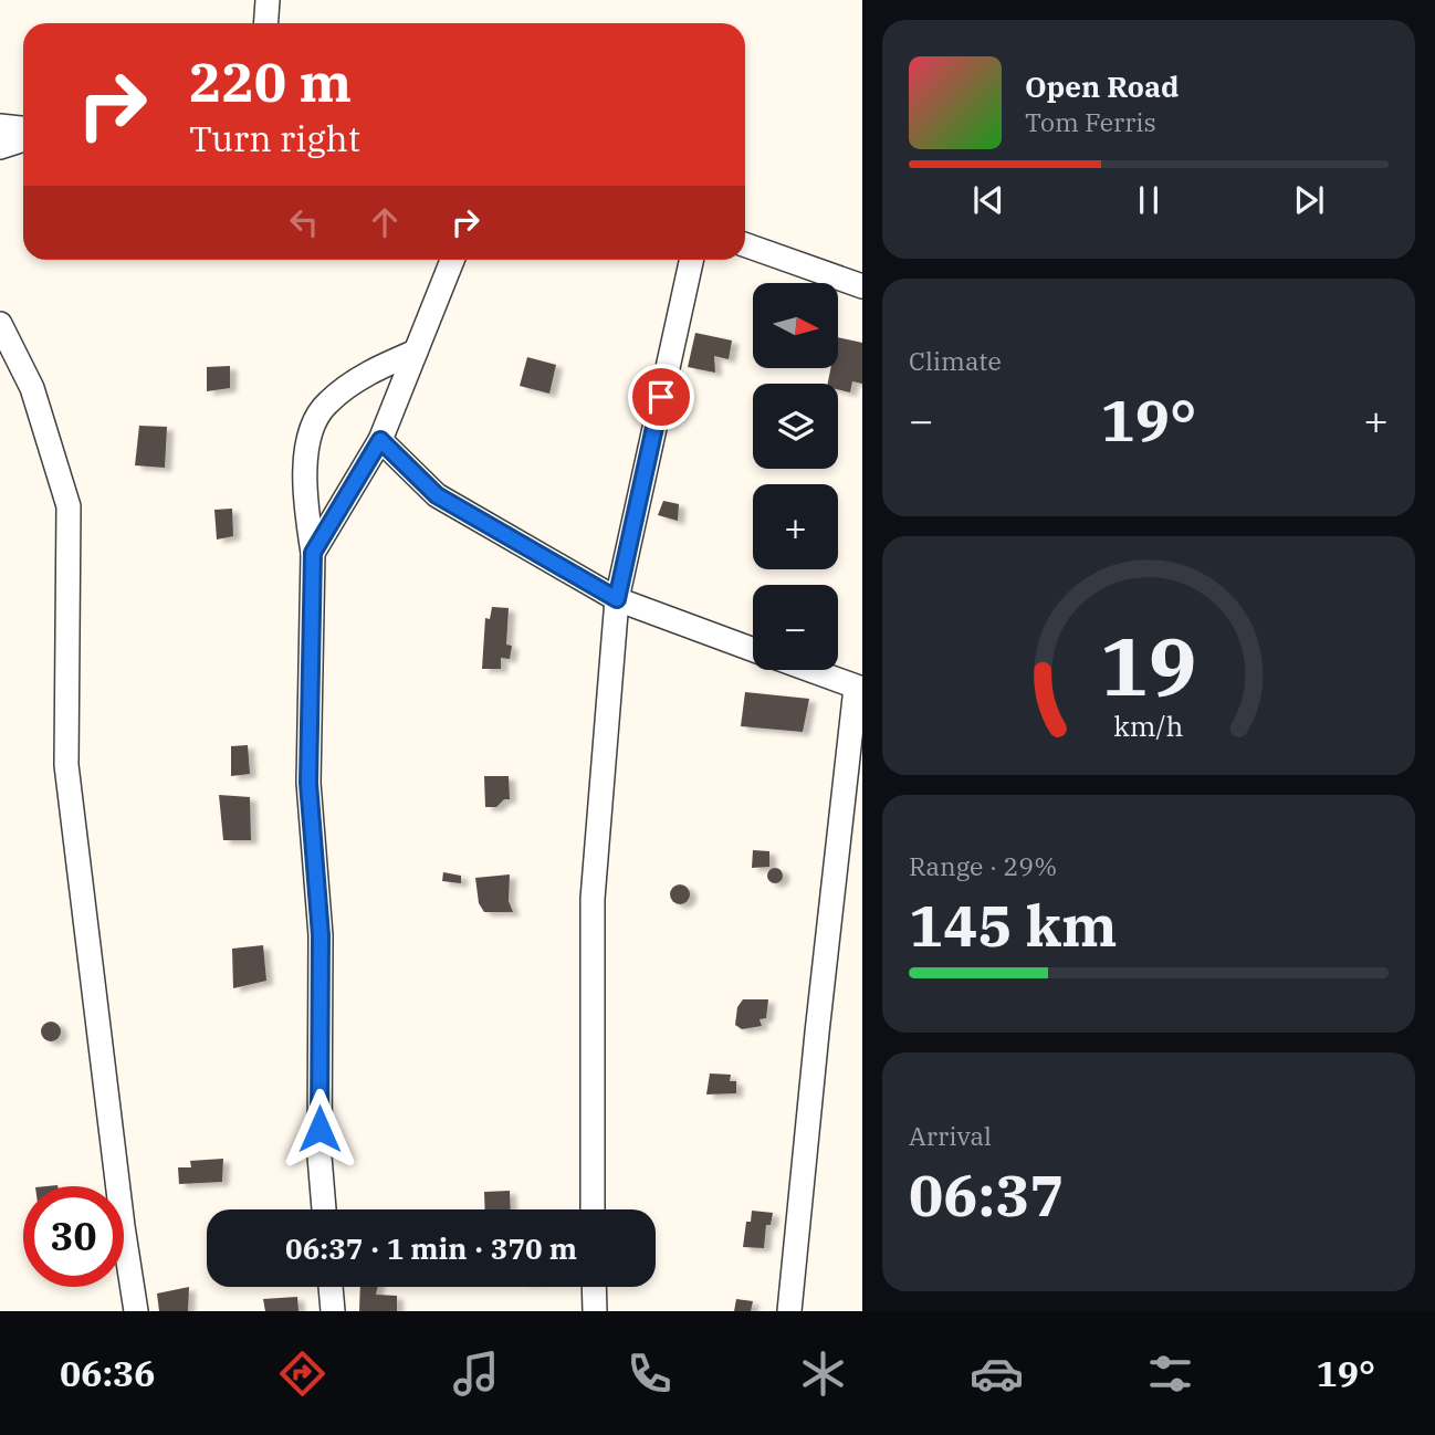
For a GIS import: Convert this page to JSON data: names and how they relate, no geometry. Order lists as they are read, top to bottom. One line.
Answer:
{"north":"right","page":{"turn":["220 m","Turn right"],"song":["Open Road","Tom Ferris"],"tile":["Climate",["Range · 29%","145 km"],["Arrival","06:37"]],"map_buttons":["+","−"],"heat":["−","19°","+"],"limit":"30","trip":"06:37 · 1 min · 370 m","tabs":["06:36","19°"],"gauge":["19","km/h"]}}
